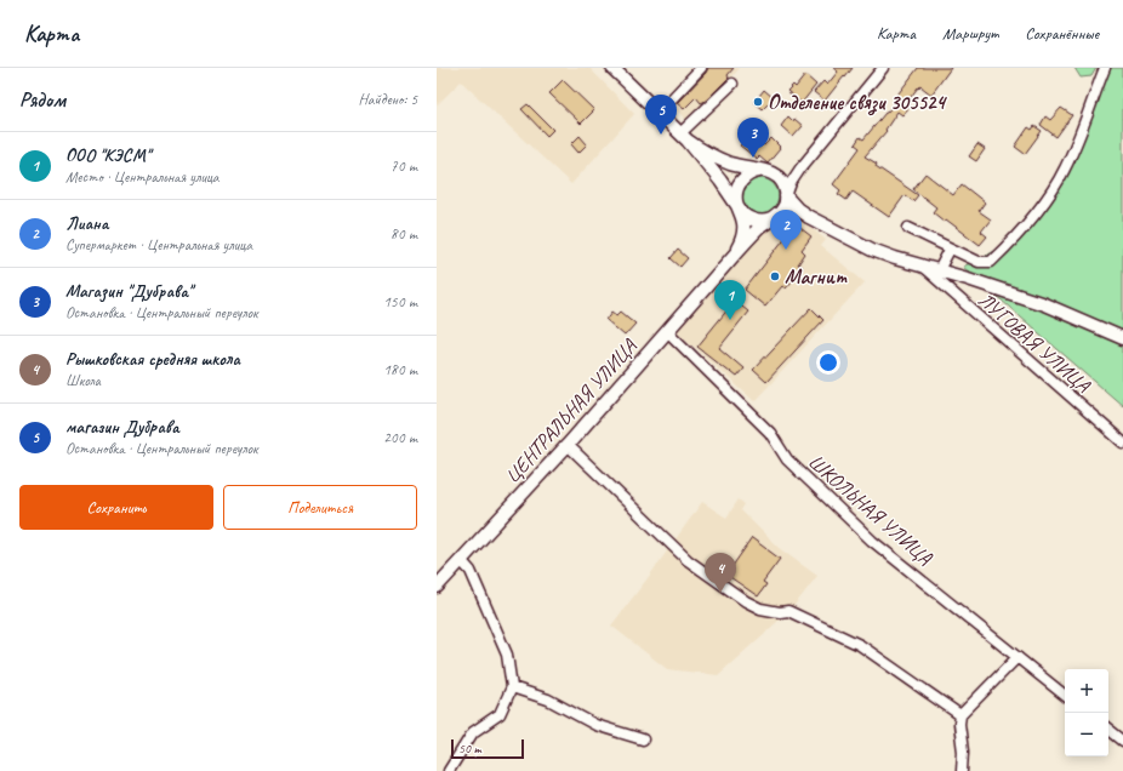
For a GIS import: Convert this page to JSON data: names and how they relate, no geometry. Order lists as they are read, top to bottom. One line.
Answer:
{"streets":{"main road":["ЦЕНТРАЛЬНАЯ УЛИЦА"],"street":["ЛУГОВАЯ УЛИЦА","ШКОЛЬНАЯ УЛИЦА"]},"crossings":[["ЦЕНТРАЛЬНАЯ УЛИЦА","ШКОЛЬНАЯ УЛИЦА"]],"places":["Отделение связи 305524","Магнит"],"scale_bar":"50 m","page":{"header":"Карта","nav":["Карта","Маршрут","Сохранённые"],"heading":["Рядом","Найдено: 5"],"pins":["5","3","2","1","4"],"list":[{"mark":"1","name":"ООО \"КЭСМ\"","note":"Место · Центральная улица","value":"70 m"},{"mark":"2","name":"Лиана","note":"Супермаркет · Центральная улица","value":"80 m"},{"mark":"3","name":"Магазин \"Дубрава\"","note":"Остановка · Центральный переулок","value":"150 m"},{"mark":"4","name":"Рышковская средняя школа","note":"Школа","value":"180 m"},{"mark":"5","name":"магазин Дубрава","note":"Остановка · Центральный переулок","value":"200 m"}],"buttons":["Сохранить","Поделиться"],"map_buttons":["+","−"],"scale":"50 m"}}
